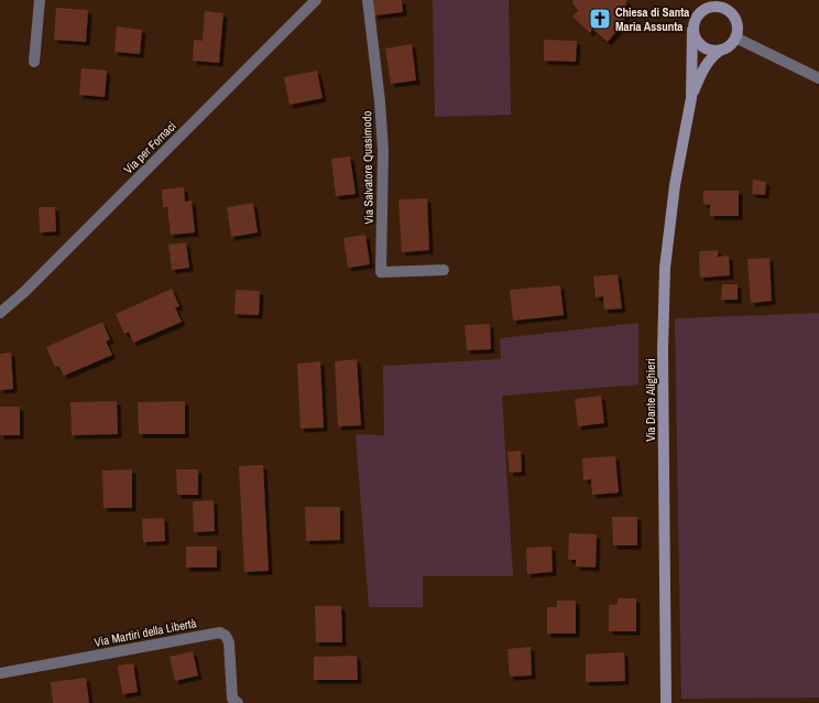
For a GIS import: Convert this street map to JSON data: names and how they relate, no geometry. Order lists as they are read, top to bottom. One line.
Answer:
{"streets":{"street":["Via per Fornaci","Via Salvatore Quasimodo","Via Dante Alighieri","Via Martiri della Libertà"]},"places":{"church":["Chiesa di Santa Maria Assunta"]}}
